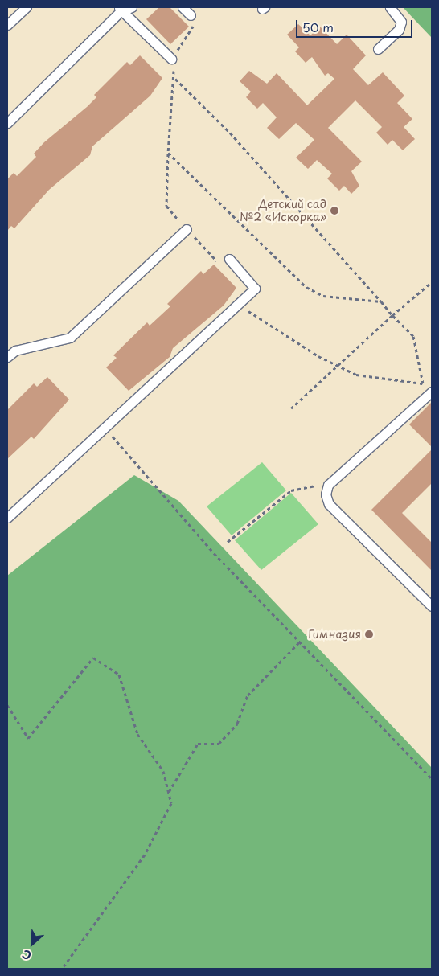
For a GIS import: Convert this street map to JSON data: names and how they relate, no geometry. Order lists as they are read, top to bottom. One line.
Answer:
{"places":["Детcкий сад №2 «Искорка»","Гимназия"],"scale_bar":"50 m","north":"bottom left"}
